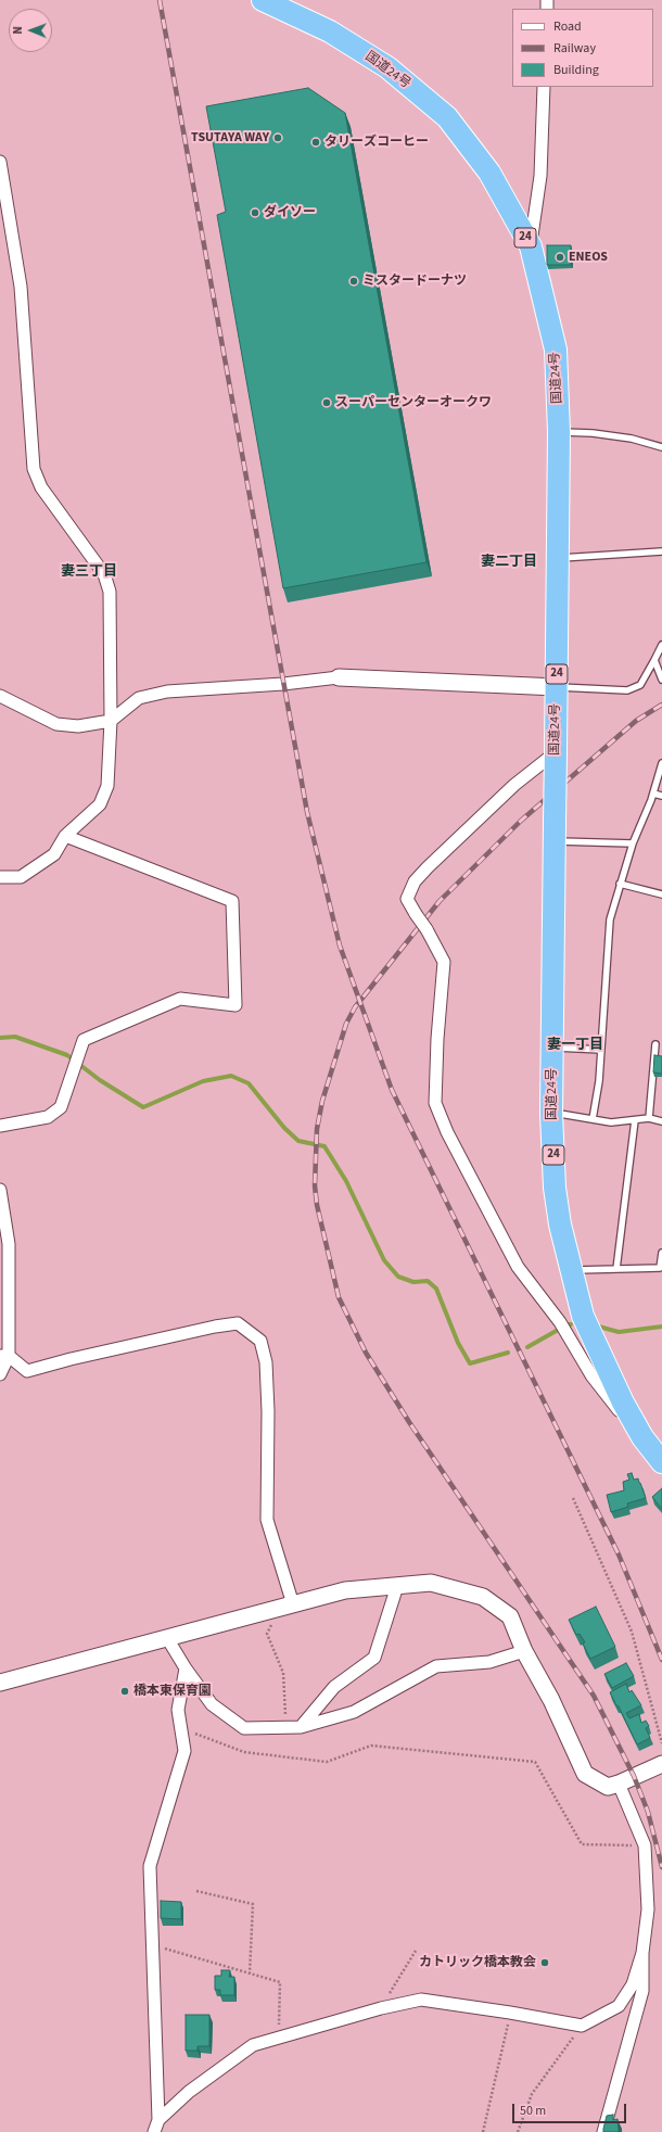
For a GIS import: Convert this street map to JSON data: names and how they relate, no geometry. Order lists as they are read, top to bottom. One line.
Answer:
{"streets":{"highway":["国道24号","24"]},"districts":["妻二丁目","妻三丁目","妻一丁目"],"places":["TSUTAYA WAY","タリーズコーヒー","ダイソー","ENEOS","ミスタードーナツ","スーパーセンターオークワ","橋本東保育園","カトリック橋本教会"],"legend":["Road","Railway","Building"],"scale_bar":"50 m","north":"left"}
